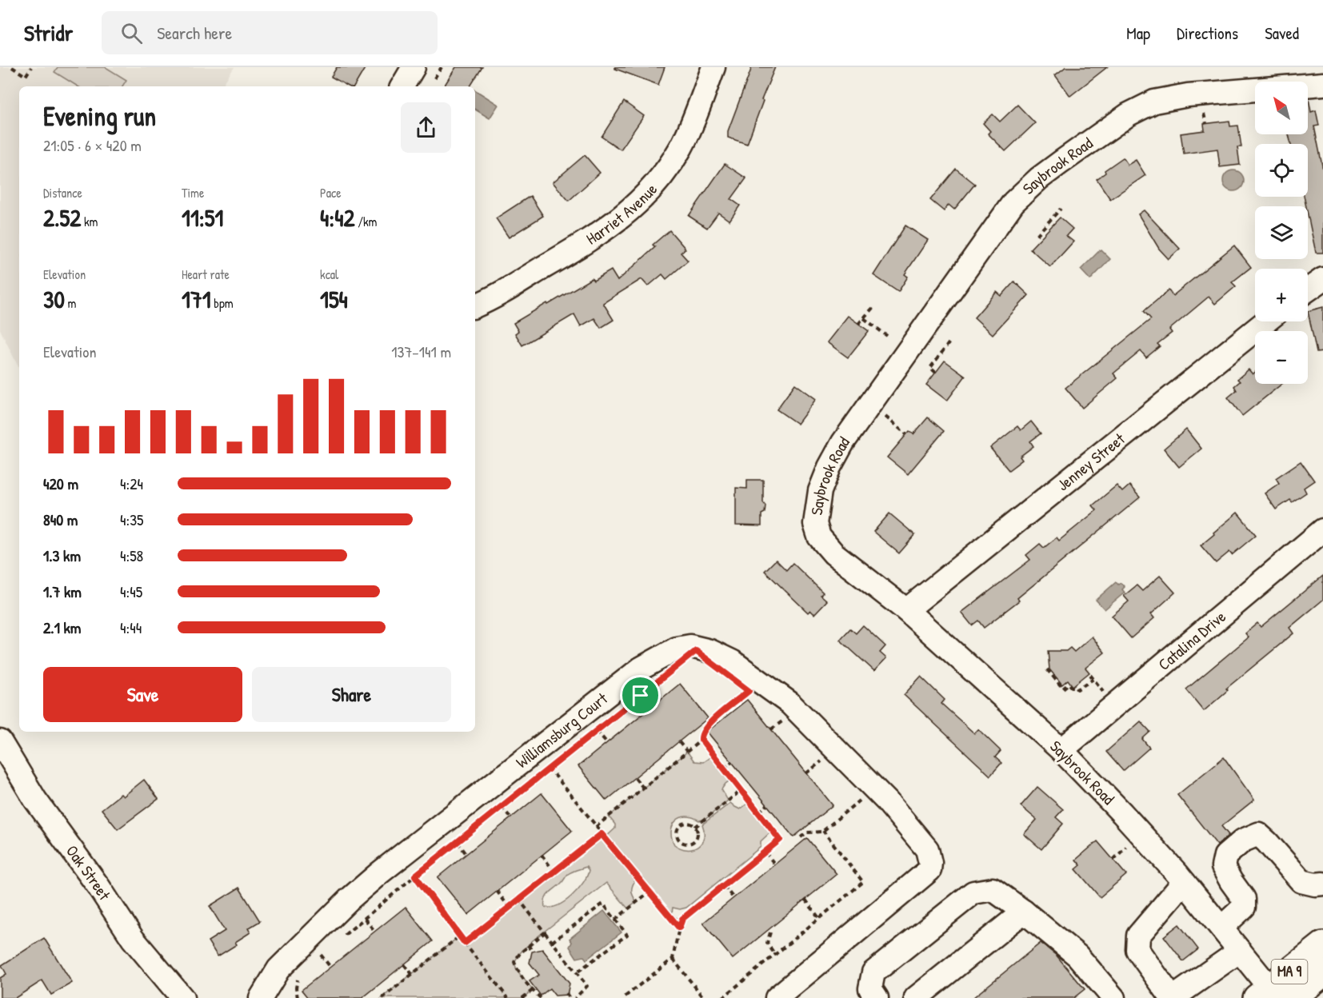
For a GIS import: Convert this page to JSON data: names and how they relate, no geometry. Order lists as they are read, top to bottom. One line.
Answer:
{"streets":{"highway":["MA 9"],"street":["Saybrook Road","Harriet Avenue","Jenney Street","Catalina Drive","Williamsburg Court","Oak Street"]},"crossings":[["Saybrook Road","Jenney Street"],["Saybrook Road","Catalina Drive"],["Saybrook Road","MA 9"]],"north":"top left","page":{"header":"Stridr","search":"Search here","nav":["Map","Directions","Saved"],"map_buttons":["+","−"],"heading":["Evening run","21:05 · 6 × 420 m"],"stats":[["Distance","2.52 km"],["Time","11:51"],["Pace","4:42 /km"],["Elevation","30 m"],["Heart rate","171 bpm"],["kcal","154"]],"chart":["Elevation","137–141 m"],"list":[{"name":"420 m","note":"4:24"},{"name":"840 m","note":"4:35"},{"name":"1.3 km","note":"4:58"},{"name":"1.7 km","note":"4:45"},{"name":"2.1 km","note":"4:44"}],"buttons":["Save","Share"]}}
